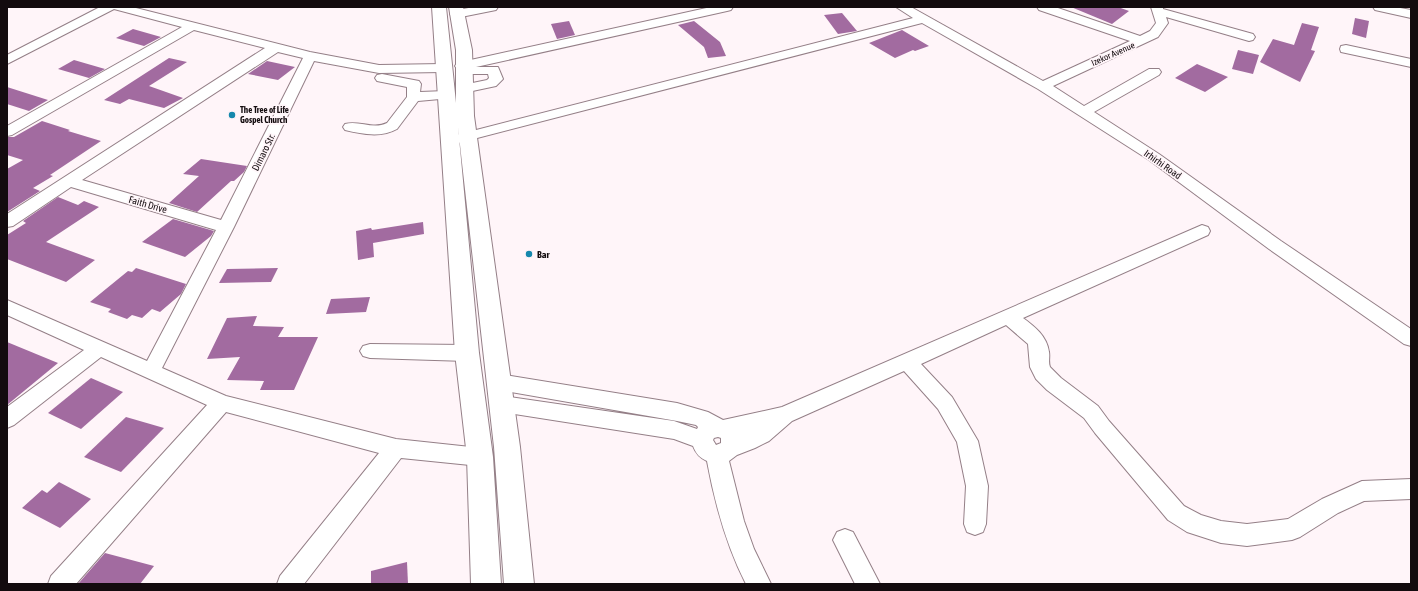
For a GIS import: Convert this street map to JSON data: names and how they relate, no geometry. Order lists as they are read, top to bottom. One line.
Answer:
{"streets":{"street":["Izekor Avenue","Dimaro Str.","Irhirhi Road","Faith Drive"]},"crossings":[["Izekor Avenue","Irhirhi Road"],["Dimaro Str.","Faith Drive"]],"places":["The Tree of Life Gospel Church","Bar"]}
